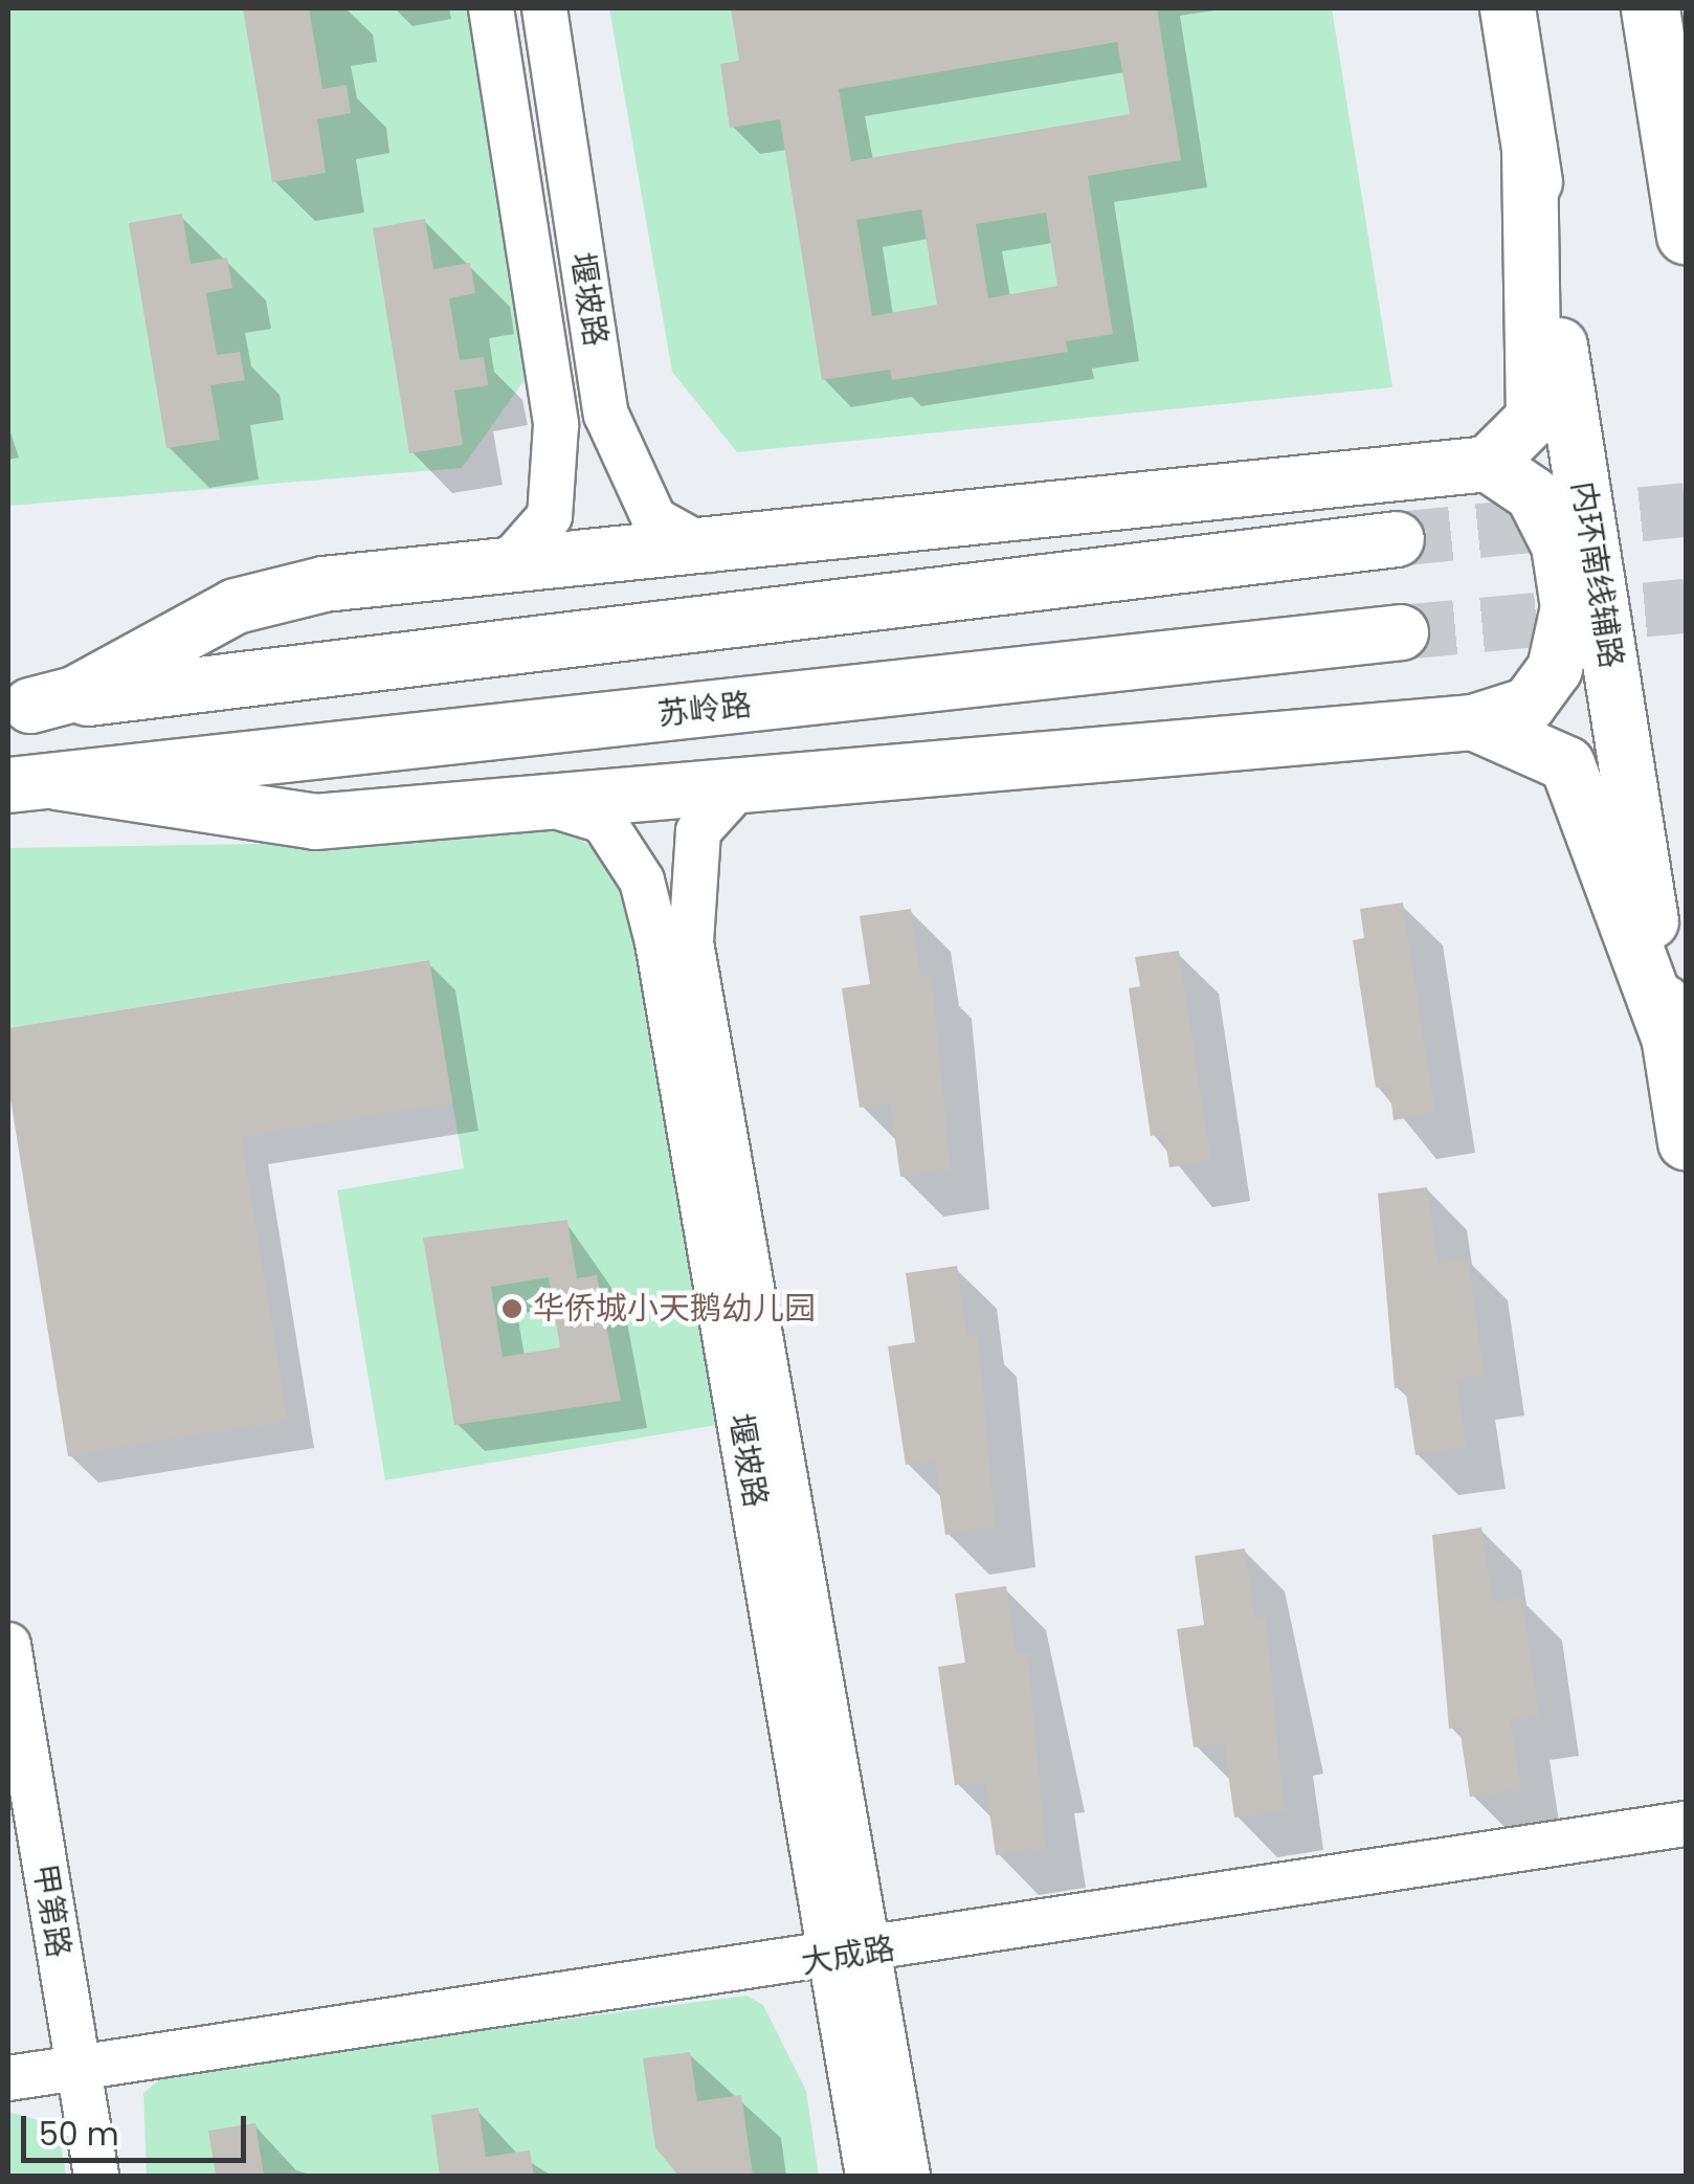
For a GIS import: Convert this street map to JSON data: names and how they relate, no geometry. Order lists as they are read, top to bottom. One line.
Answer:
{"streets":{"main road":["内环南线辅路","苏岭路"],"street":["堰坡路","甲第路","大成路"]},"crossings":[["堰坡路","大成路"],["甲第路","大成路"]],"places":["华侨城小天鹅幼儿园"],"scale_bar":"50 m"}
